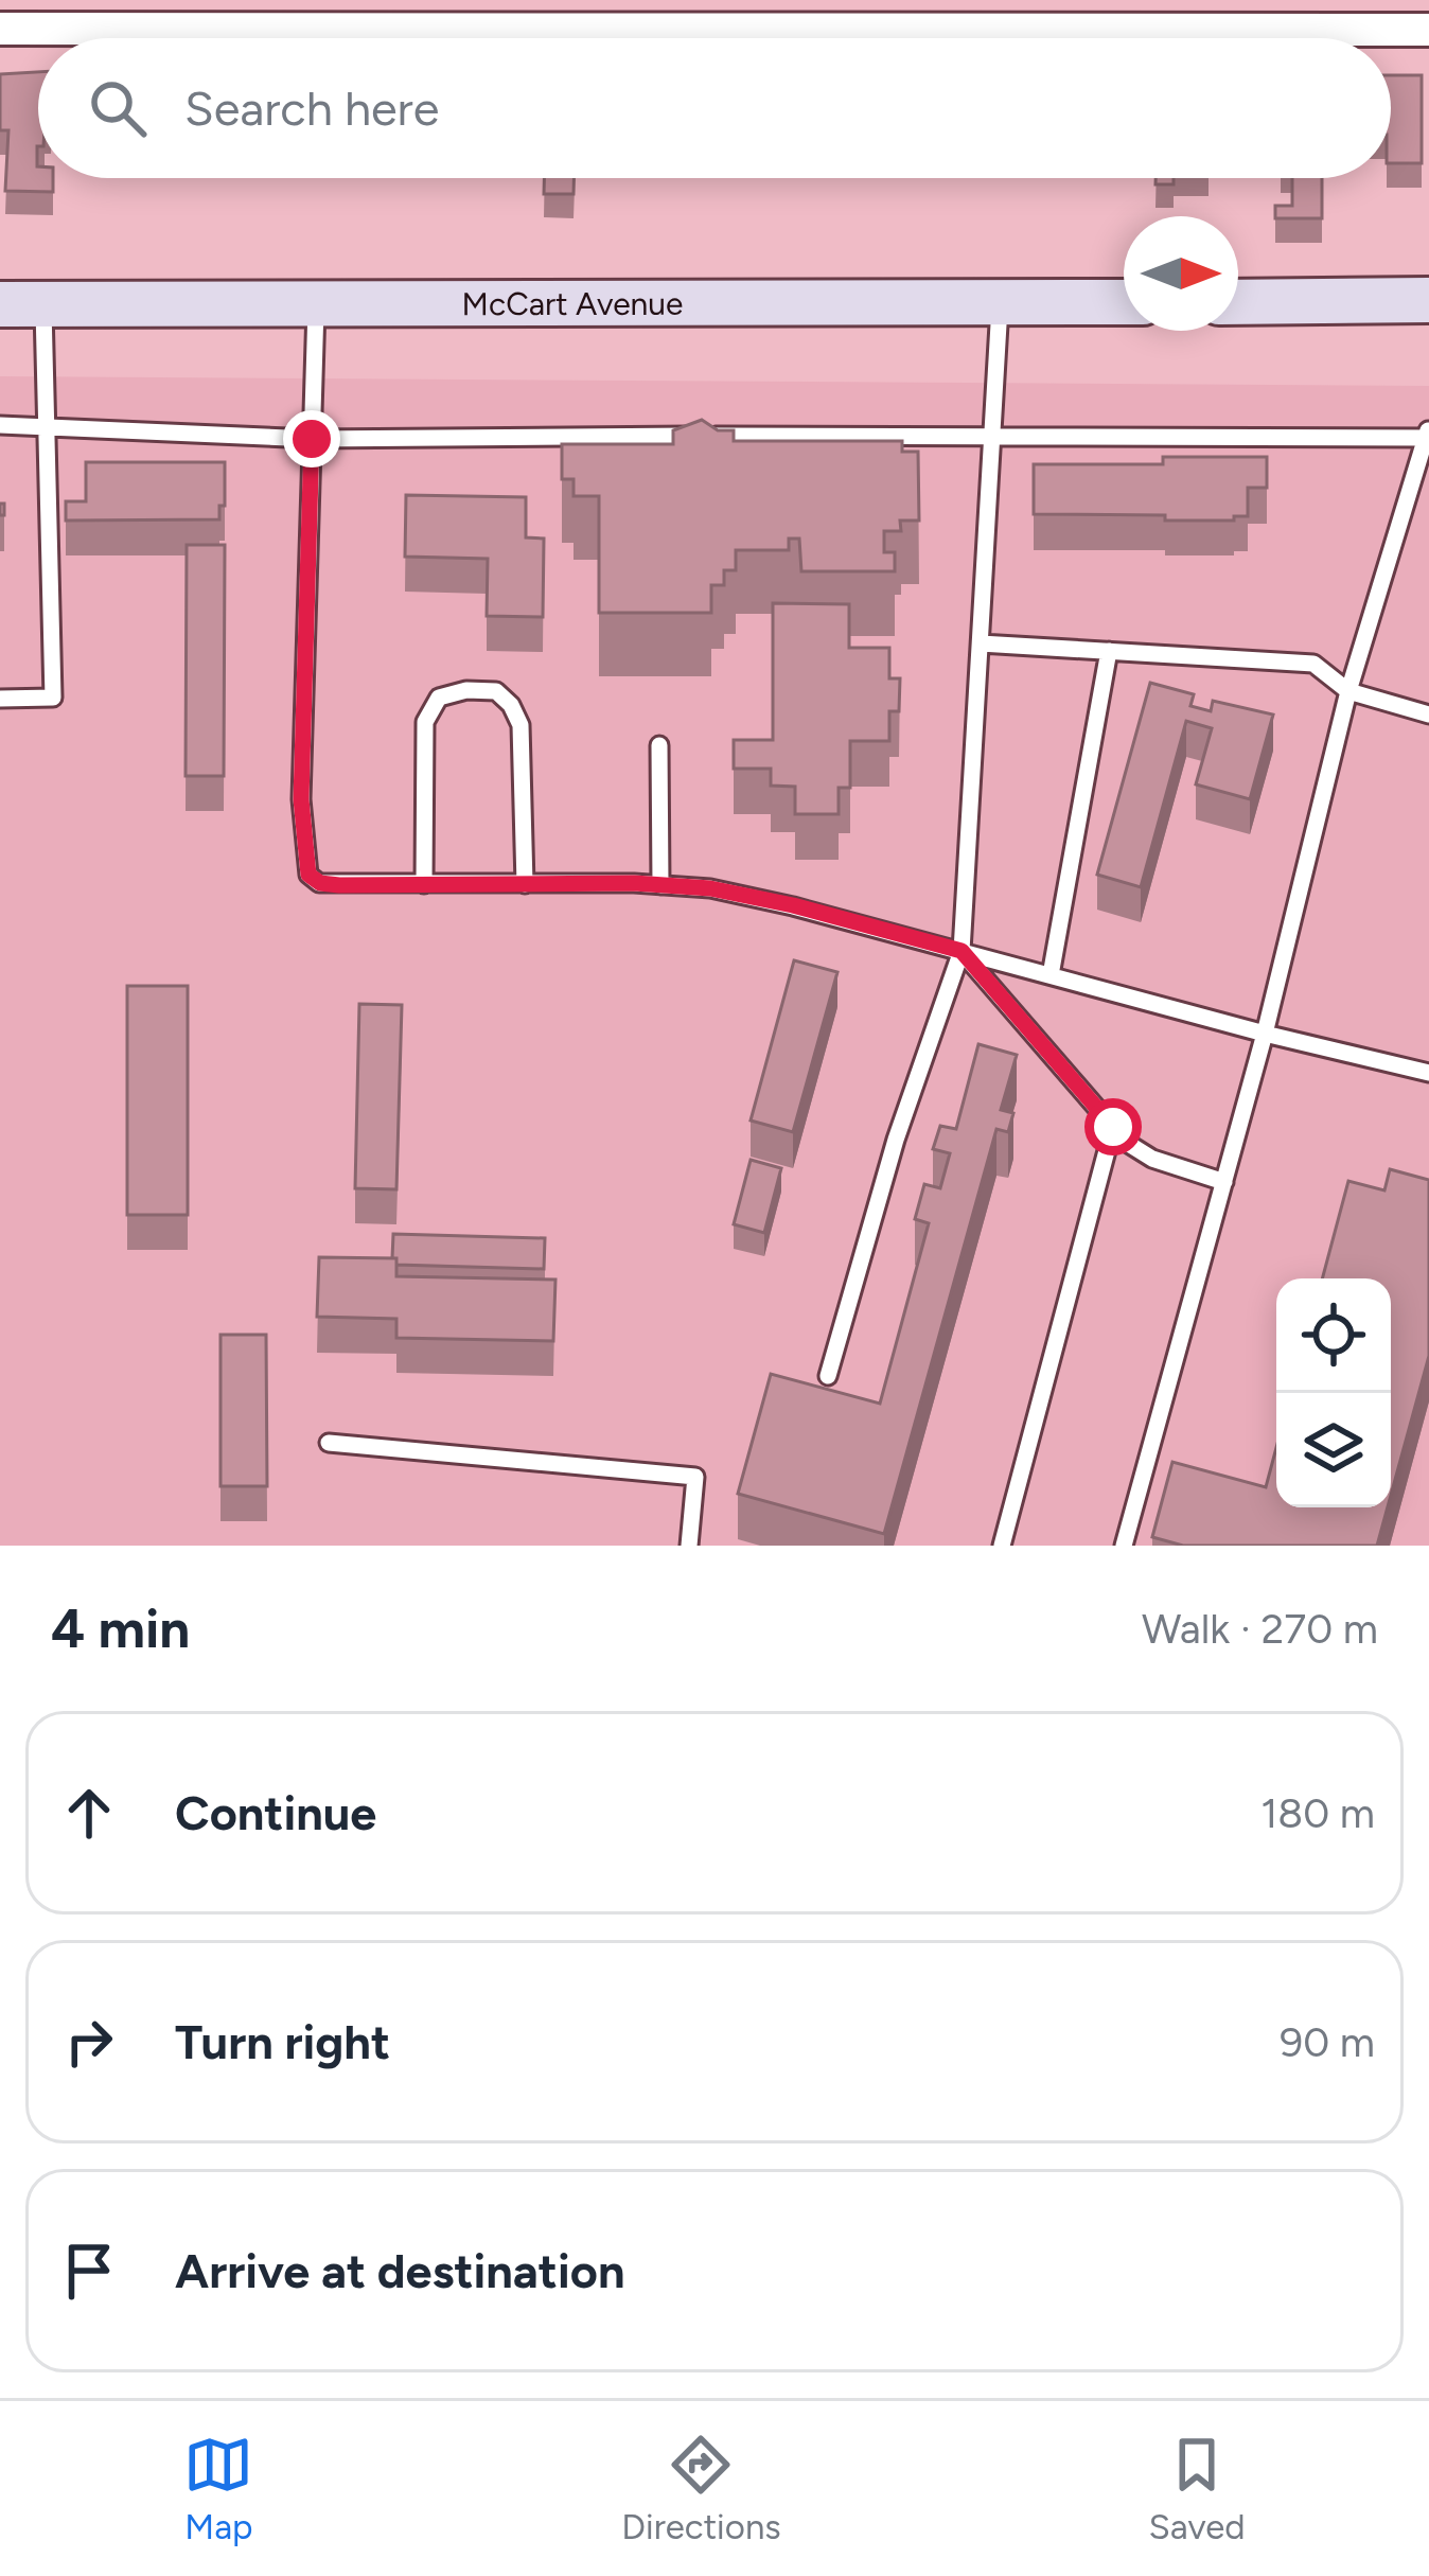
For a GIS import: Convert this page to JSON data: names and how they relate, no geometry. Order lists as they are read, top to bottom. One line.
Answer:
{"streets":{"main road":["McCart Avenue"]},"north":"right","page":{"search":"Search here","heading":["4 min","Walk · 270 m"],"list":[["Continue","180 m"],["Turn right","90 m"],"Arrive at destination"],"nav":["Map","Directions","Saved"]}}
